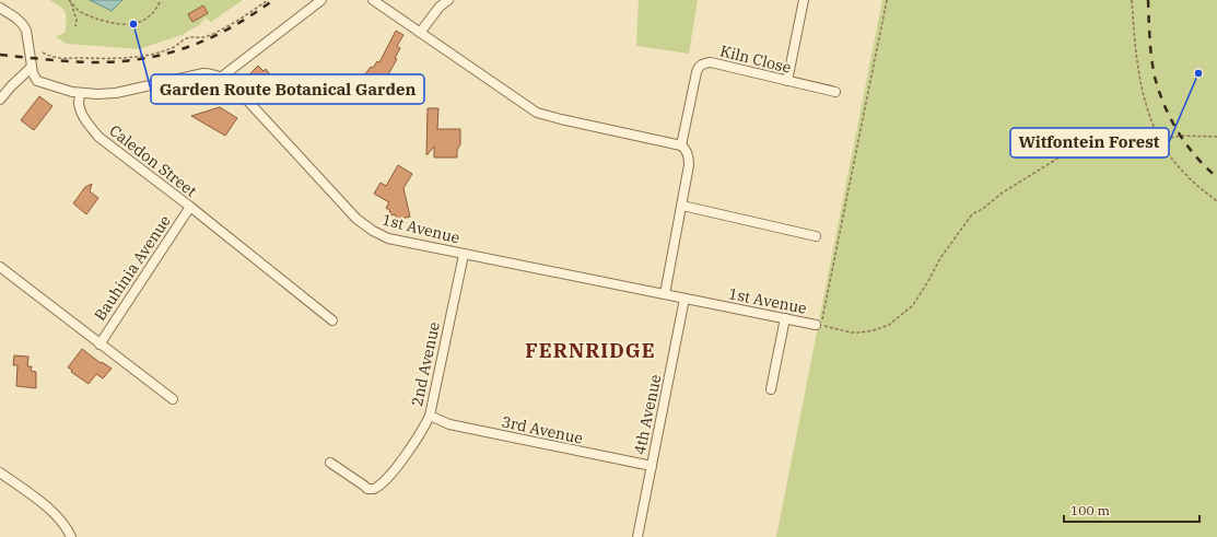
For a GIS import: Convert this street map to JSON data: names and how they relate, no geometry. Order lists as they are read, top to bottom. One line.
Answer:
{"streets":{"street":["Kiln Close","Caledon Street","1st Avenue","Bauhinia Avenue","2nd Avenue","4th Avenue","3rd Avenue"]},"crossings":[["Caledon Street","Bauhinia Avenue"],["1st Avenue","2nd Avenue"],["1st Avenue","4th Avenue"],["2nd Avenue","3rd Avenue"],["4th Avenue","3rd Avenue"]],"districts":["FERNRIDGE"],"places":["Garden Route Botanical Garden","Witfontein Forest"],"scale_bar":"100 m"}
